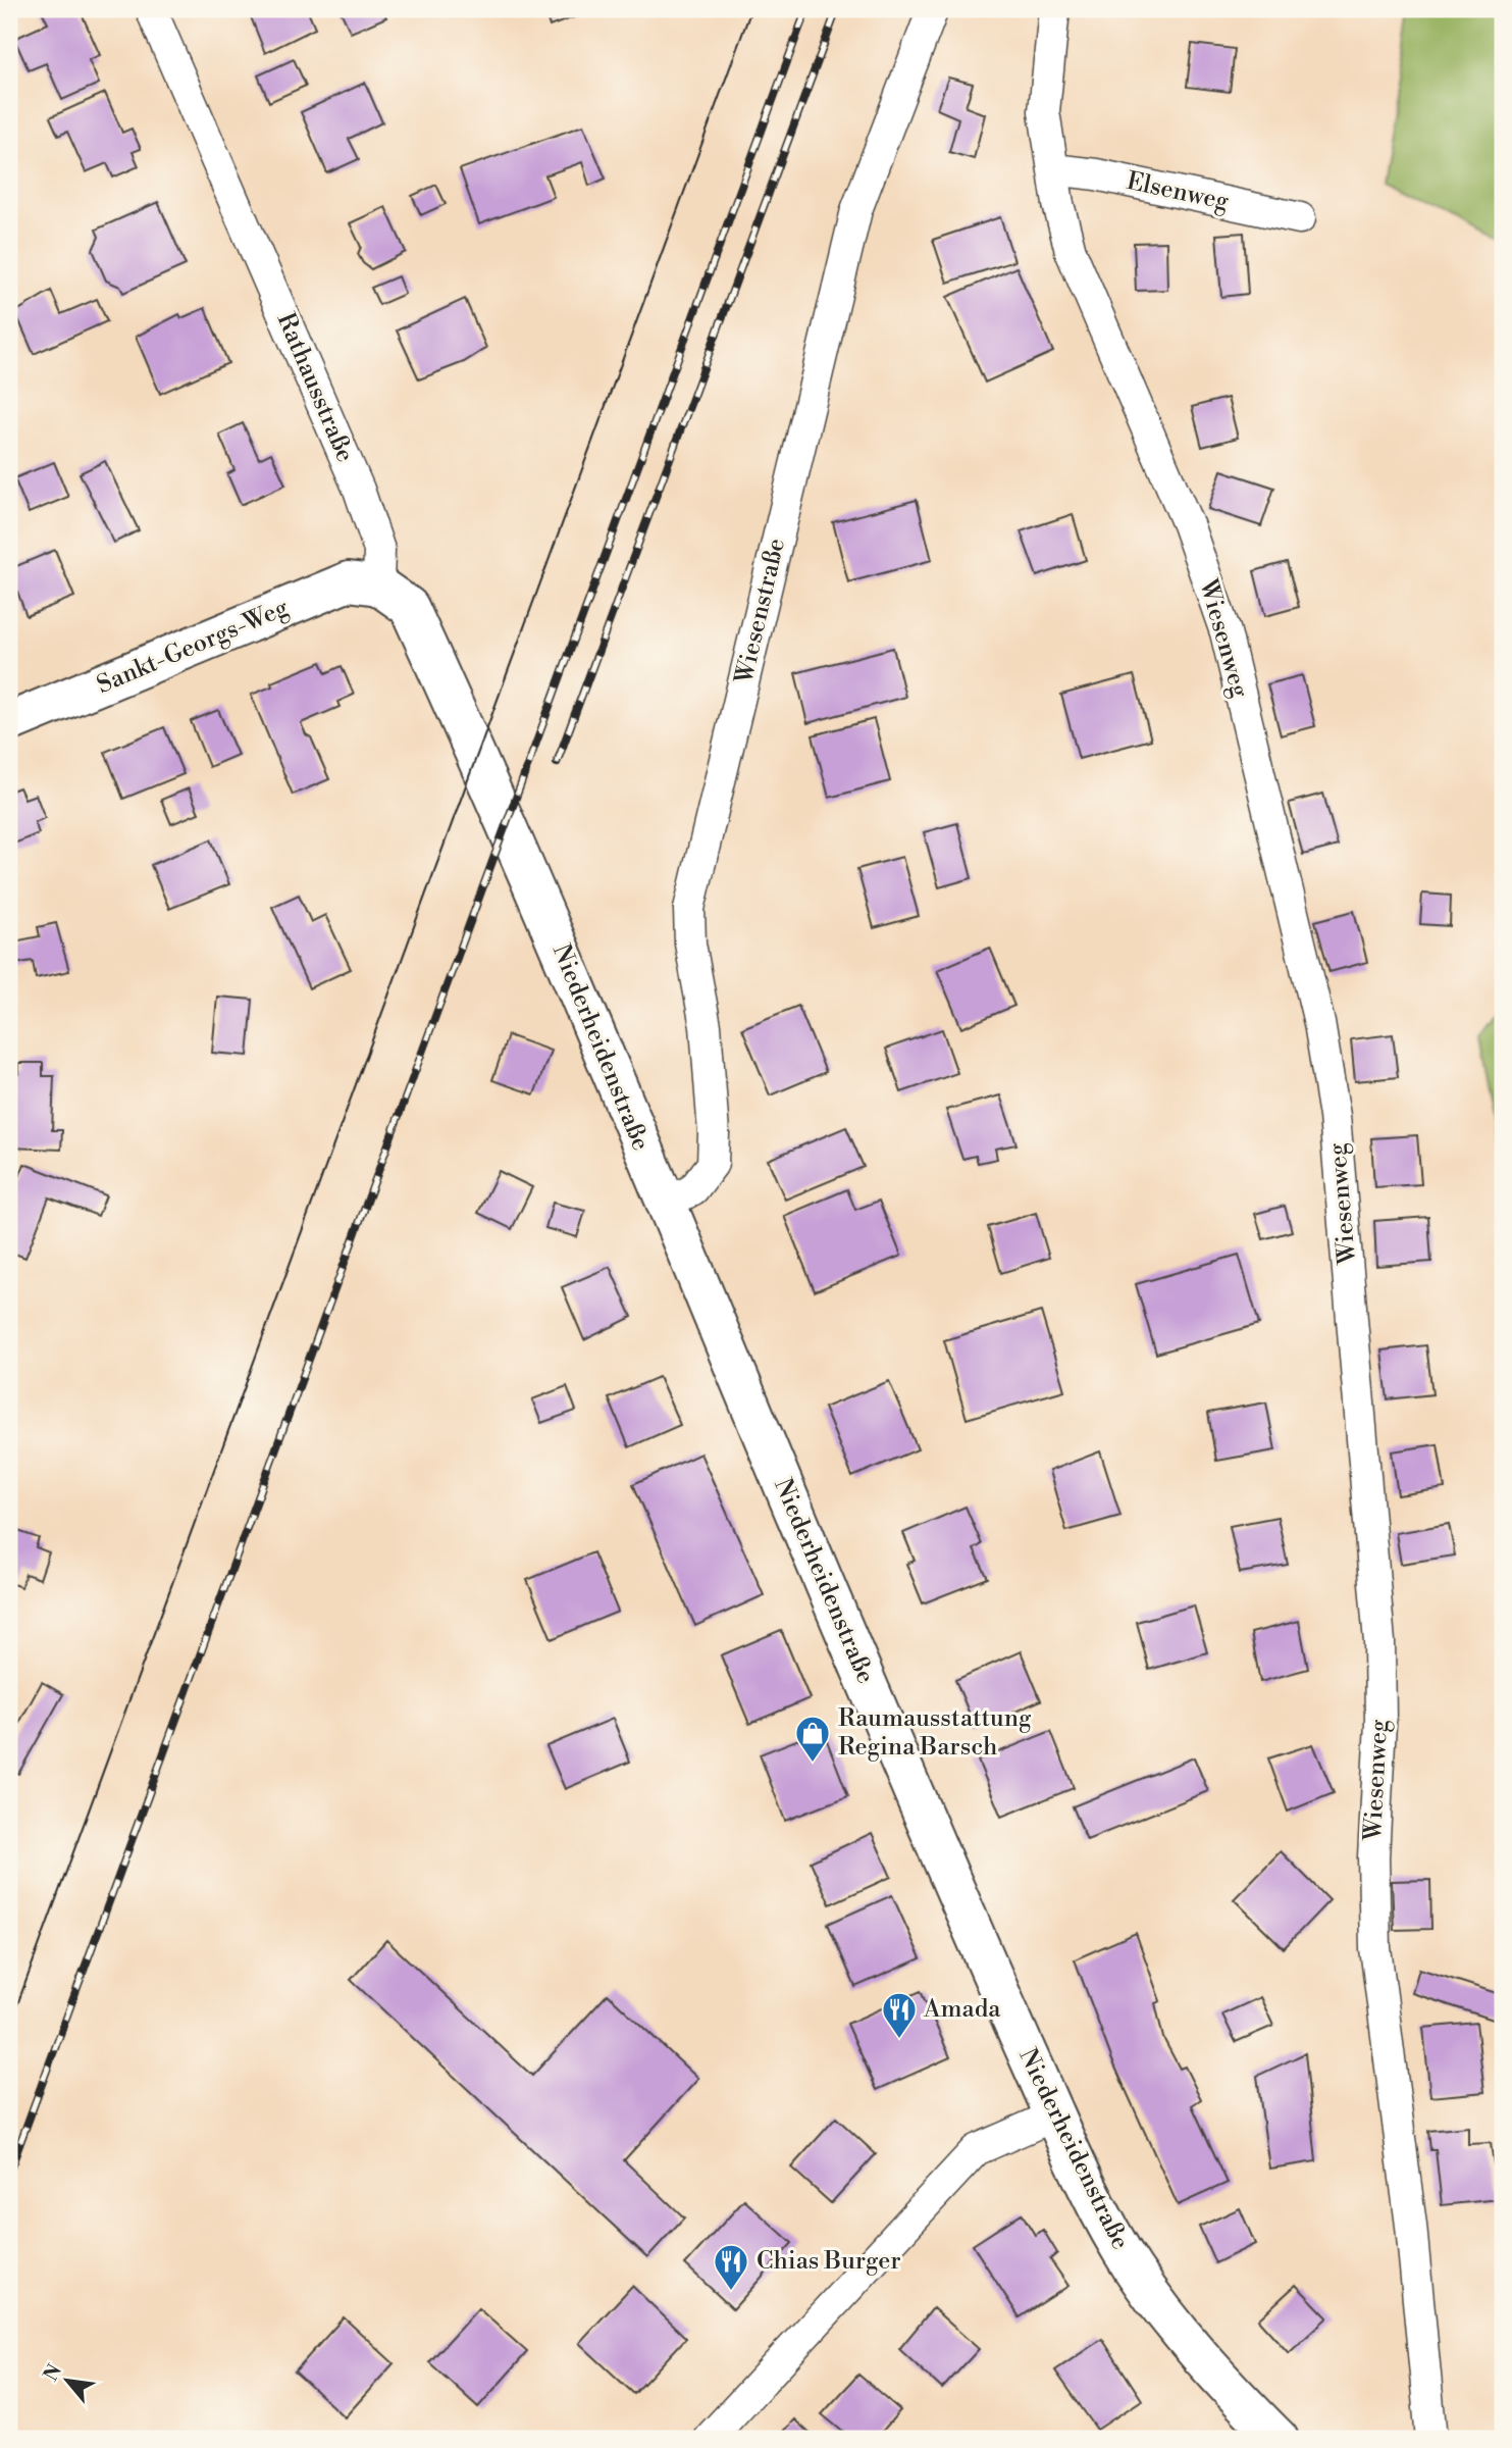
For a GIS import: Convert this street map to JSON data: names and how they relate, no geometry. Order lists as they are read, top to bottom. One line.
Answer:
{"streets":{"street":["Elsenweg","Rathausstraße","Wiesenstraße","Wiesenweg","Sankt-Georgs-Weg","Niederheidenstraße"]},"crossings":[["Elsenweg","Wiesenweg"],["Rathausstraße","Sankt-Georgs-Weg"],["Rathausstraße","Niederheidenstraße"],["Wiesenstraße","Niederheidenstraße"],["Sankt-Georgs-Weg","Niederheidenstraße"]],"places":{"shop":["Raumausstattung Regina Barsch"],"restaurant":["Amada","Chias Burger"]},"north":"top left"}
